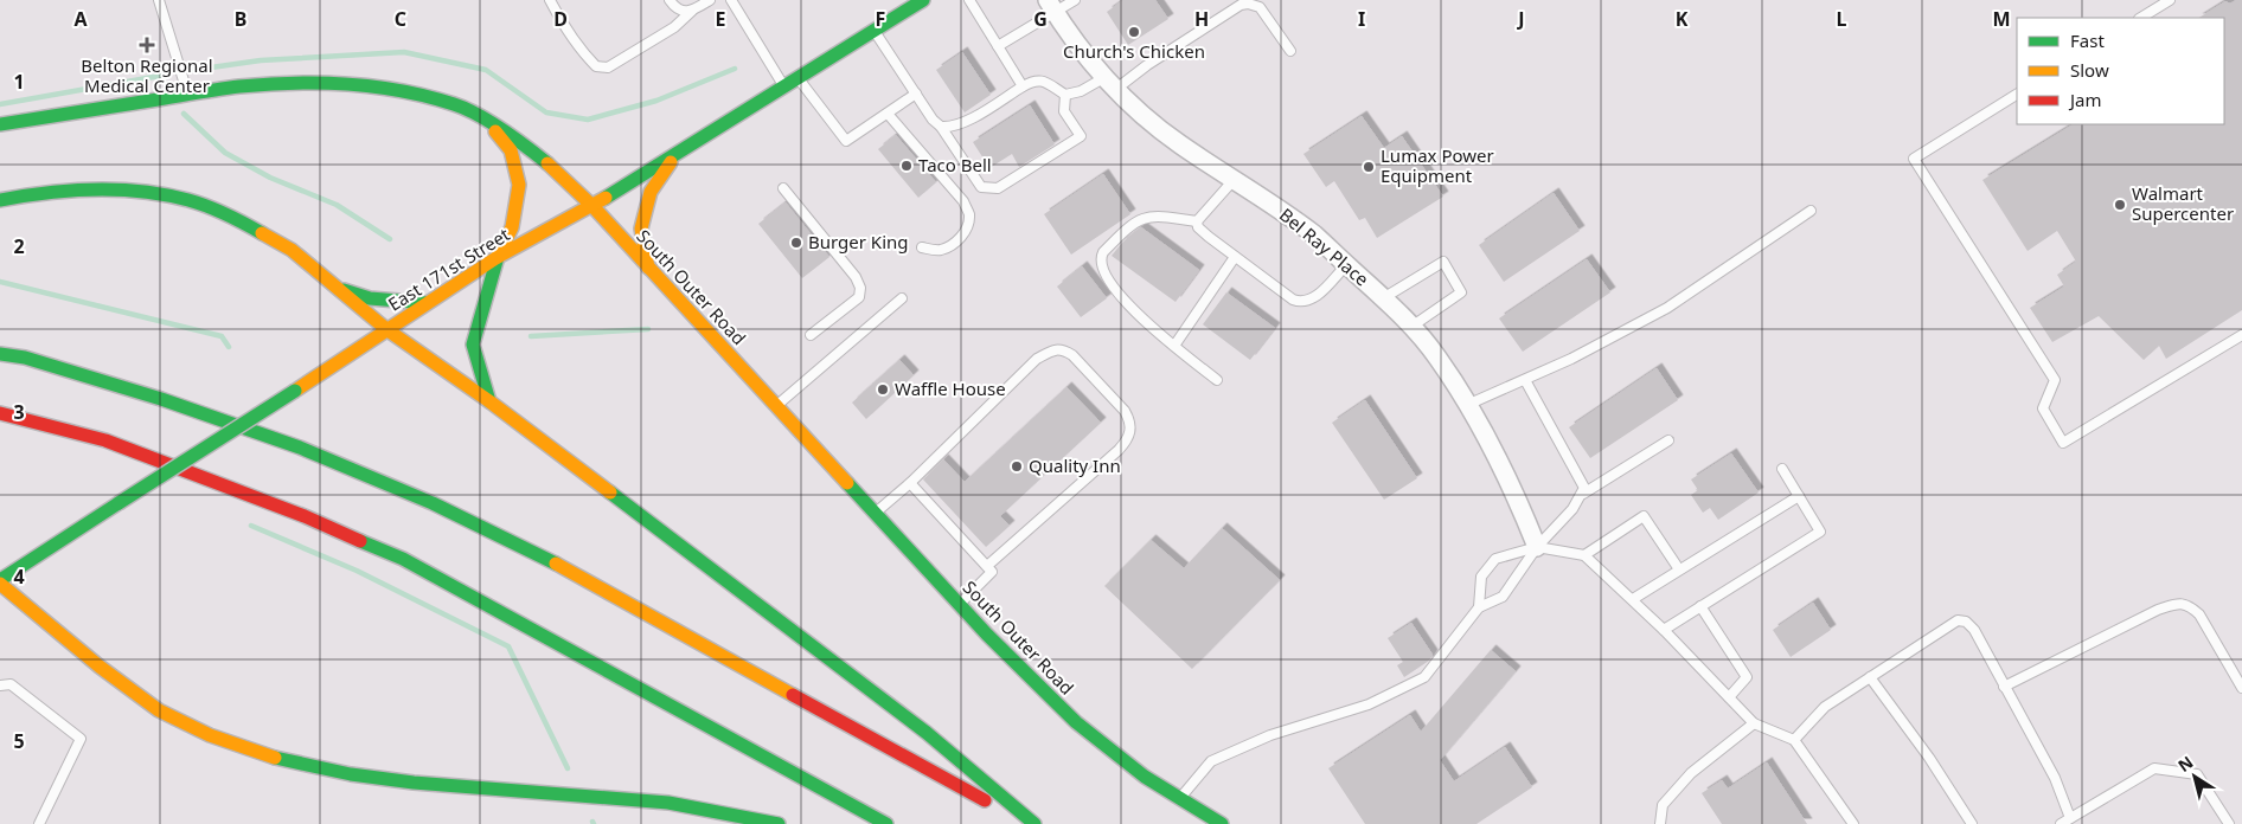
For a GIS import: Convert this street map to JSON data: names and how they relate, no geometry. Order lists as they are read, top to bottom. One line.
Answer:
{"streets":{"main road":["East 171st Street","South Outer Road"],"street":["Bel Ray Place"]},"crossings":[["East 171st Street","South Outer Road"]],"places":{"other":["Church's Chicken","Taco Bell","Lumax Power Equipment","Walmart Supercenter","Burger King","Waffle House","Quality Inn"],"health":["Belton Regional Medical Center"]},"legend":["Fast","Slow","Jam"],"north":"top left","grid":{"columns":["A","B","C","D","E","F","G","H","I","J","K","L","M"],"rows":["1","2","3","4","5"]}}
